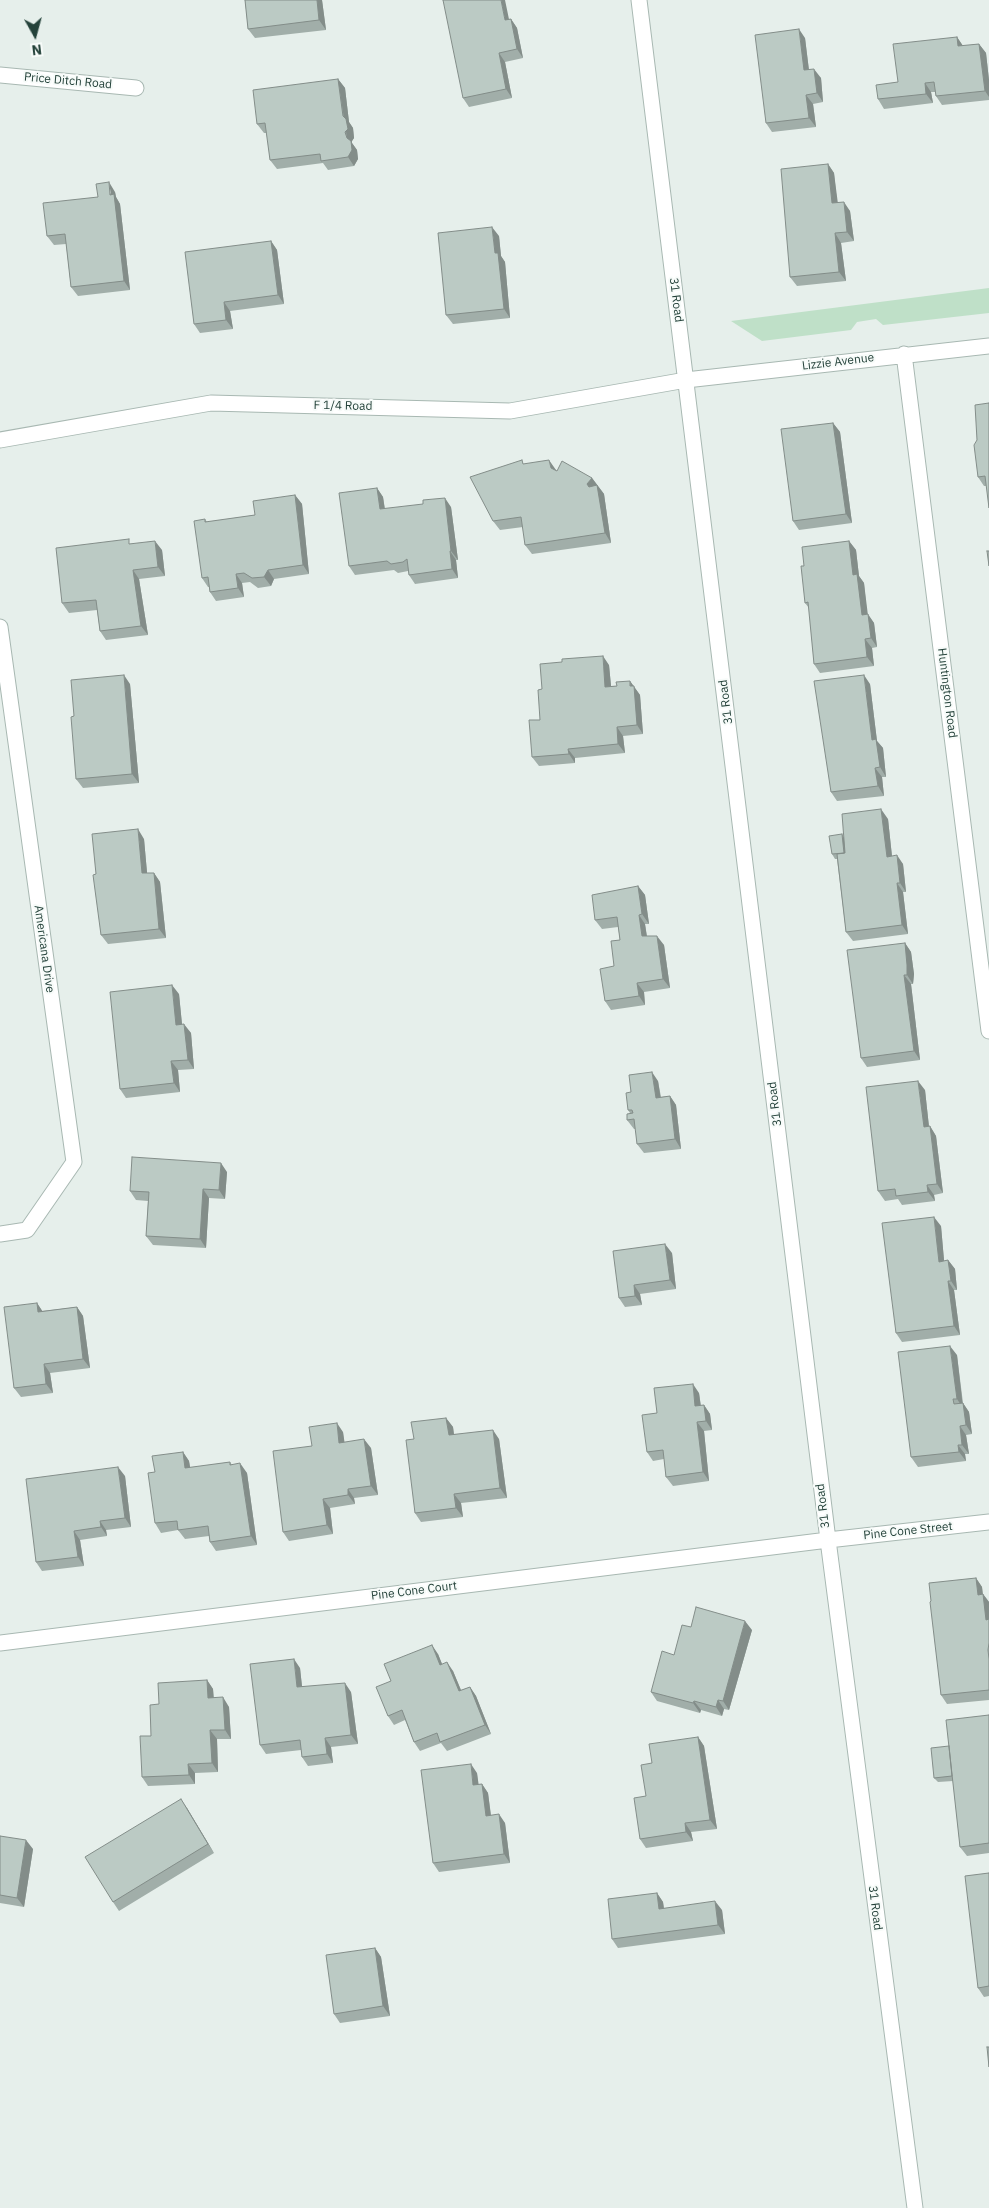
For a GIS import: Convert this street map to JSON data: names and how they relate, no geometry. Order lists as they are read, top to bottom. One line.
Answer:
{"streets":{"street":["Price Ditch Road","31 Road","Lizzie Avenue","F 1/4 Road","Huntington Road","Americana Drive","Pine Cone Street","Pine Cone Court"]},"crossings":[["31 Road","Lizzie Avenue"],["31 Road","F 1/4 Road"],["31 Road","Pine Cone Street"],["31 Road","Pine Cone Court"],["Lizzie Avenue","F 1/4 Road"],["Lizzie Avenue","Huntington Road"],["Pine Cone Street","Pine Cone Court"]],"north":"bottom"}
